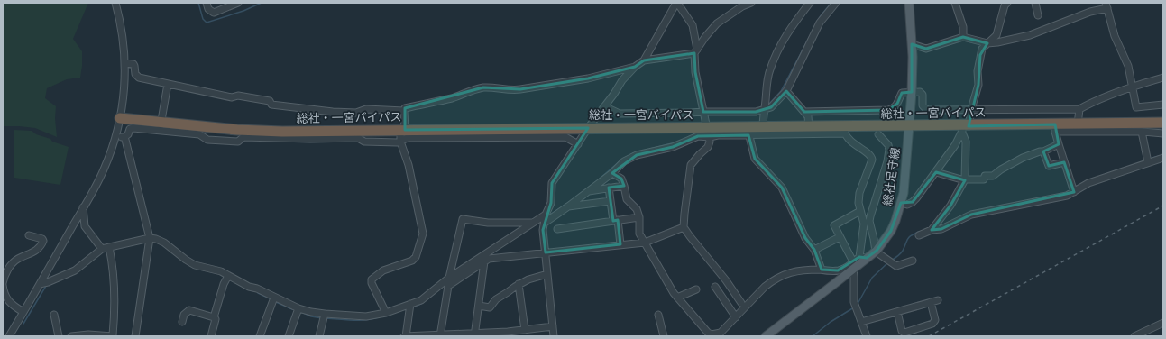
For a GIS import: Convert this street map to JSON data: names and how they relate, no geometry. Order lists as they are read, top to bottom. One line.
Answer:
{"streets":{"highway":["総社・一宮バイパス"],"main road":["総社足守線"]},"crossings":[["総社・一宮バイパス","総社足守線"]]}
